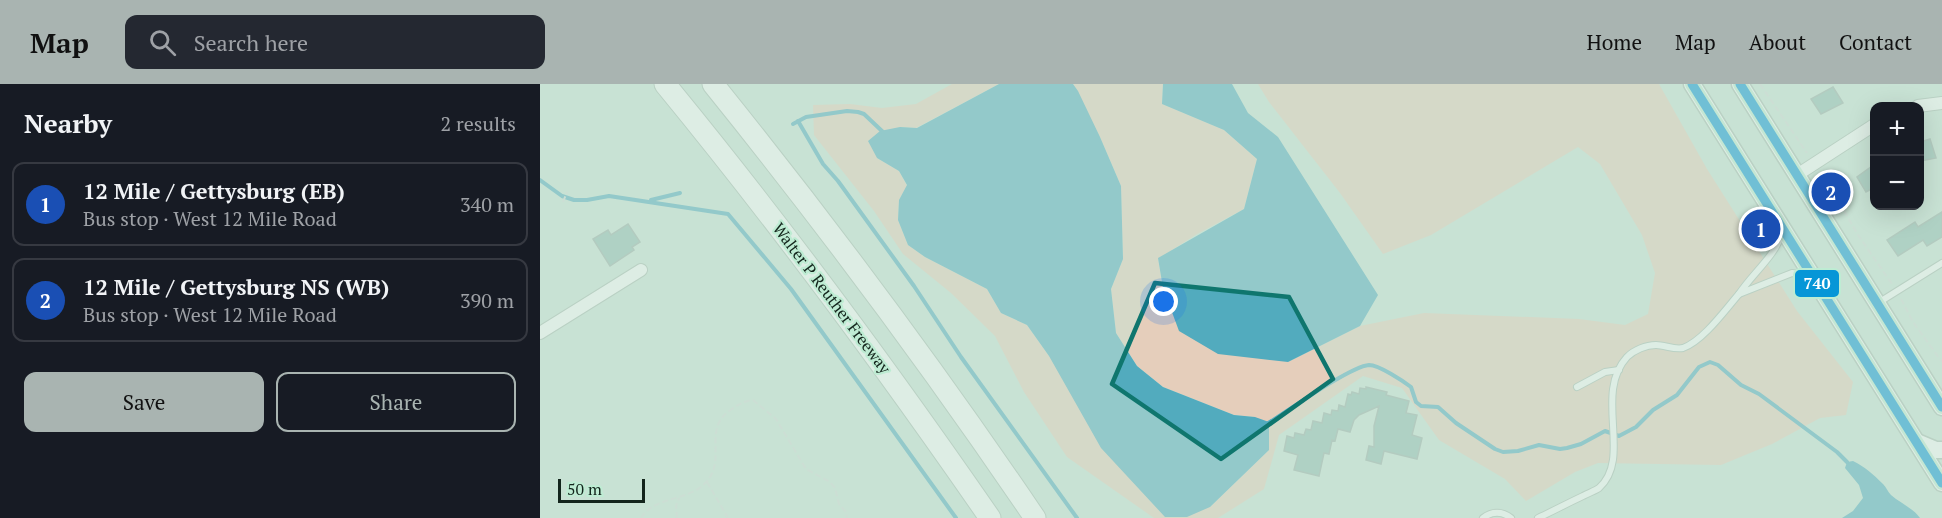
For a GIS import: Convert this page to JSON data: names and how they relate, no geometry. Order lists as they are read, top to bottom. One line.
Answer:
{"streets":{"highway":["Walter P Reuther Freeway"]},"lines":["transit line 740"],"scale_bar":"50 m","page":{"header":"Map","search":"Search here","nav":["Home","Map","About","Contact"],"heading":["Nearby","2 results"],"map_buttons":["+","−"],"list":[{"mark":"1","name":"12 Mile / Gettysburg (EB)","note":"Bus stop · West 12 Mile Road","value":"340 m"},{"mark":"2","name":"12 Mile / Gettysburg NS (WB)","note":"Bus stop · West 12 Mile Road","value":"390 m"}],"pins":["2","1"],"buttons":["Save","Share"],"scale":"50 m"}}
